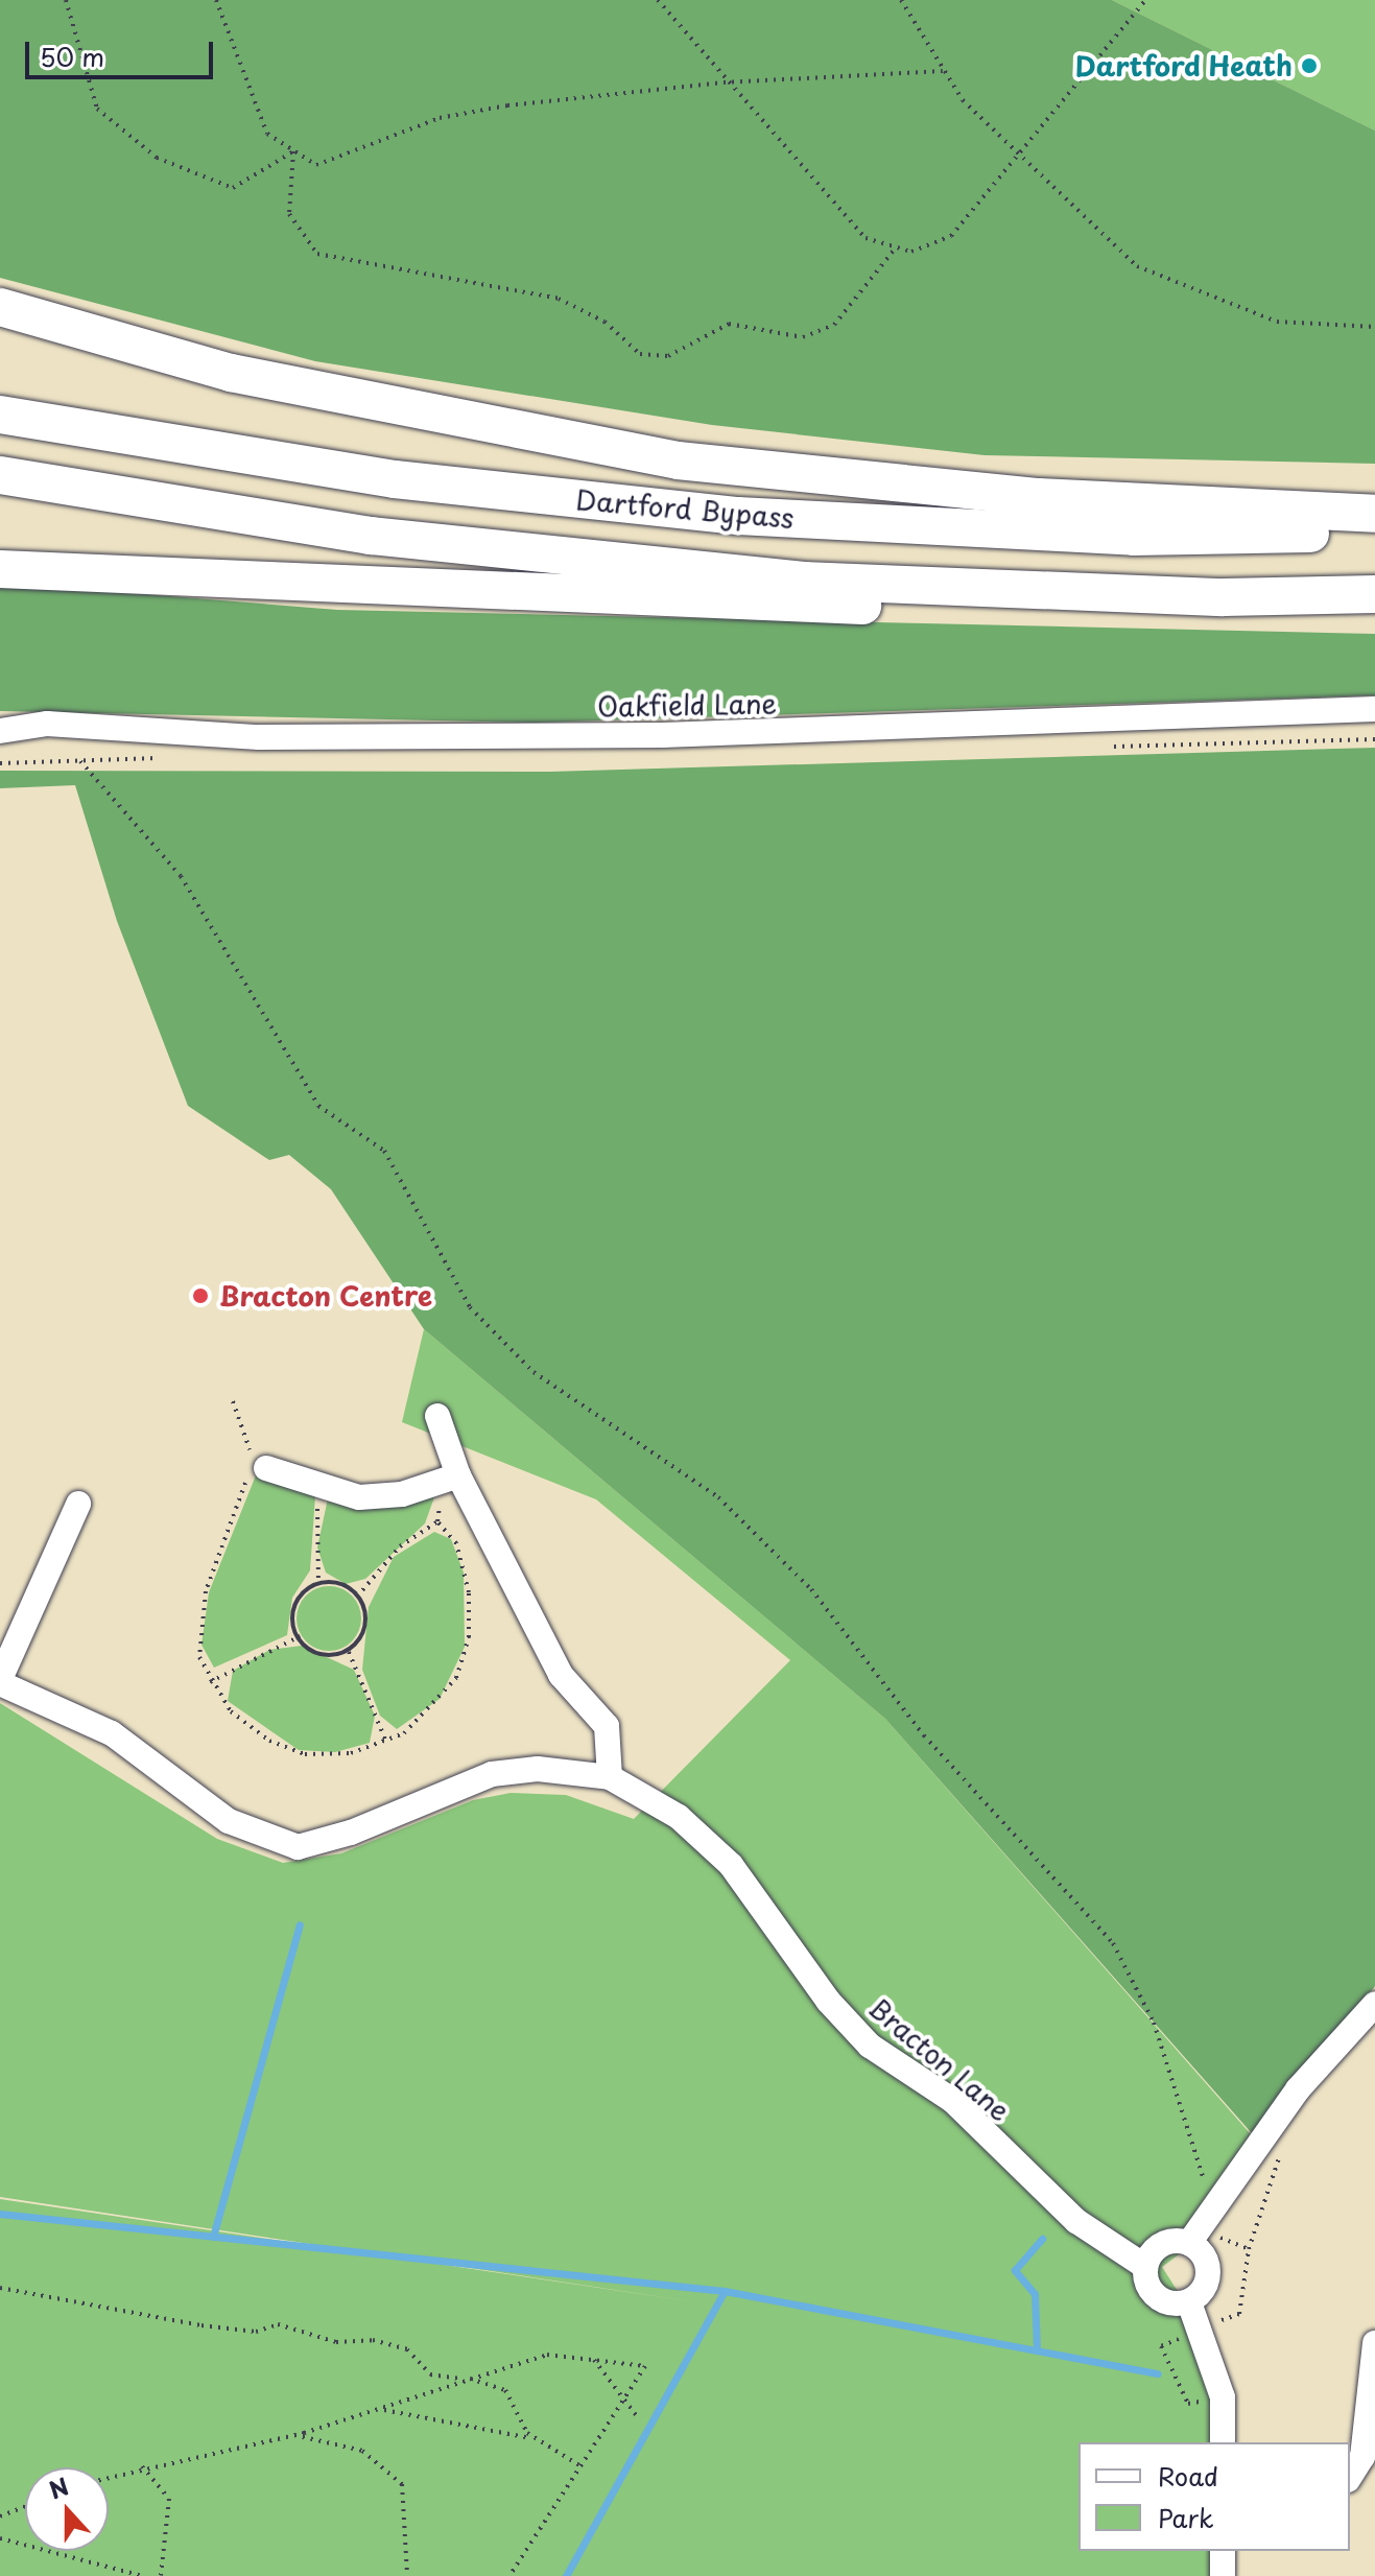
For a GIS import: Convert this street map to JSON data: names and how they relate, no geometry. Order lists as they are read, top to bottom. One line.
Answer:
{"streets":{"highway":["Dartford Bypass"],"street":["Oakfield Lane","Bracton Lane"]},"places":["Dartford Heath","Bracton Centre"],"legend":["Road","Park"],"scale_bar":"50 m","north":"top"}
